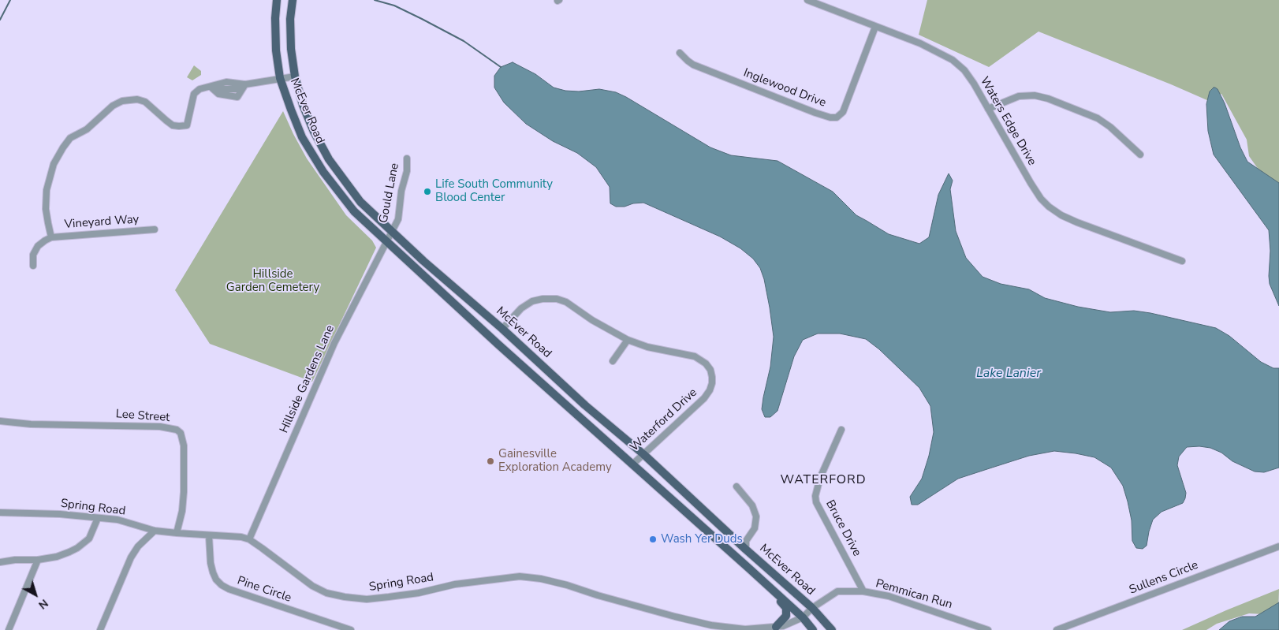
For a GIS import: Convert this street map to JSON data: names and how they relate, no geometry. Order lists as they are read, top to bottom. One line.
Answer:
{"streets":{"main road":["McEver Road"],"street":["Inglewood Drive","Waters Edge Drive","Gould Lane","Vineyard Way","Hillside Gardens Lane","Lee Street","Waterford Drive","Spring Road","Bruce Drive","Sullens Circle","Pine Circle","Pemmican Run"]},"crossings":[["Inglewood Drive","Waters Edge Drive"],["McEver Road","Gould Lane"],["McEver Road","Hillside Gardens Lane"],["McEver Road","Waterford Drive"],["McEver Road","Spring Road"],["McEver Road","Pemmican Run"],["Gould Lane","Hillside Gardens Lane"],["Hillside Gardens Lane","Spring Road"],["Lee Street","Spring Road"],["Spring Road","Pine Circle"],["Spring Road","Pemmican Run"],["Bruce Drive","Pemmican Run"]],"districts":["WATERFORD"],"water":["Lake Lanier"],"parks":["Hillside Garden Cemetery"],"places":["Life South Community Blood Center","Gainesville Exploration Academy","Wash Yer Duds"],"north":"bottom right"}
